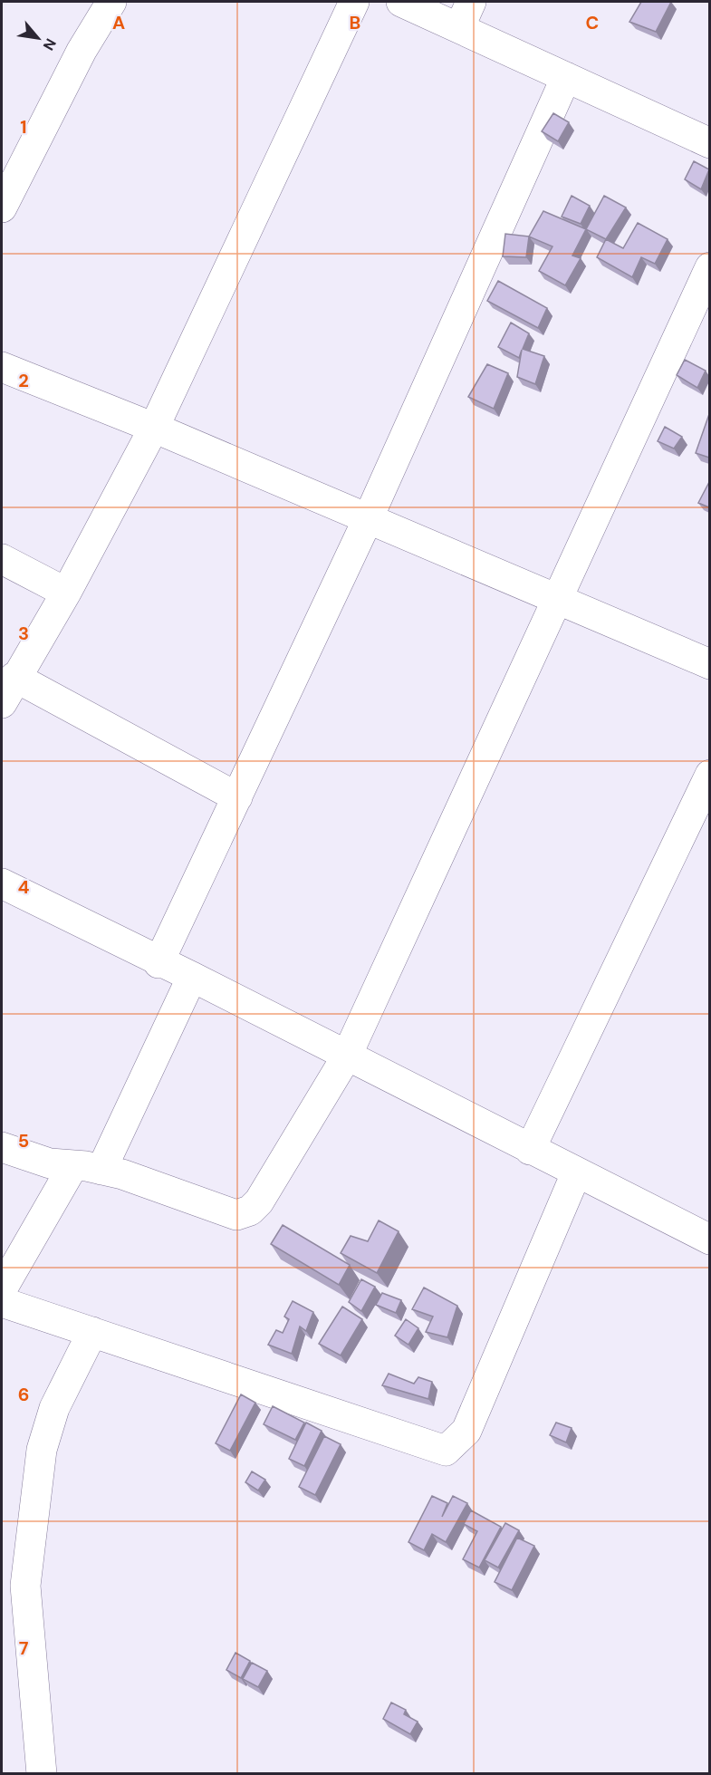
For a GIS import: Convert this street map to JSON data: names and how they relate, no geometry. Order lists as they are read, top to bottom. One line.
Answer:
{"north":"bottom right","grid":{"columns":["A","B","C"],"rows":["1","2","3","4","5","6","7"]}}
